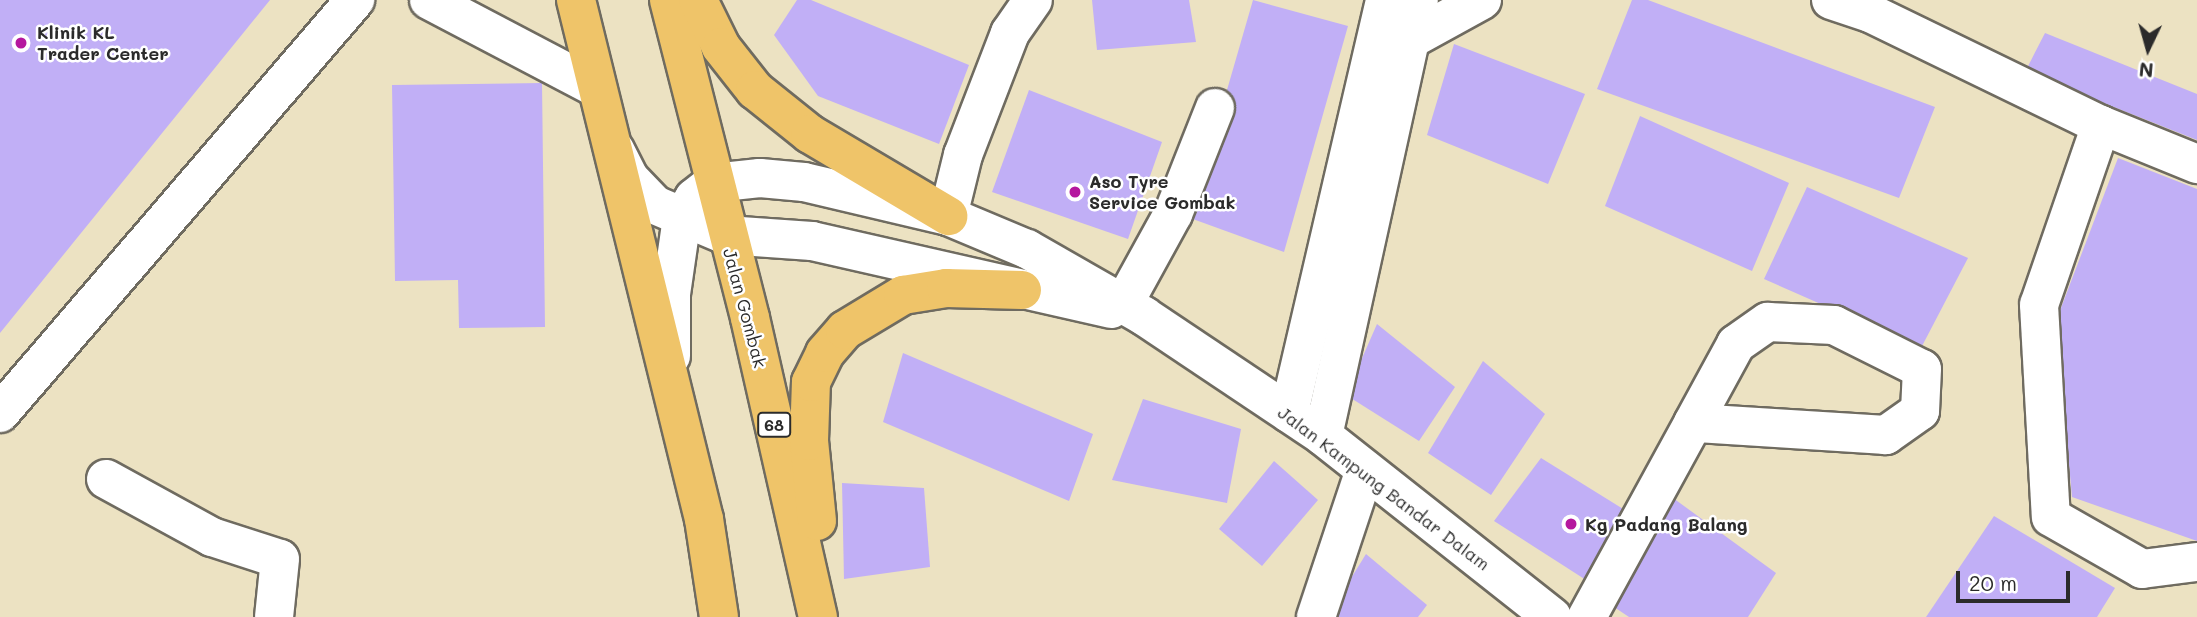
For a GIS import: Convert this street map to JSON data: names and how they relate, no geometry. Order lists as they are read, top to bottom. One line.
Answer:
{"streets":{"main road":["Jalan Gombak","68"],"street":["Jalan Kampung Bandar Dalam"]},"crossings":[["Jalan Gombak","Jalan Kampung Bandar Dalam"]],"places":["Klinik KL Trader Center","Aso Tyre Service Gombak","Kg Padang Balang"],"scale_bar":"20 m","north":"bottom"}
